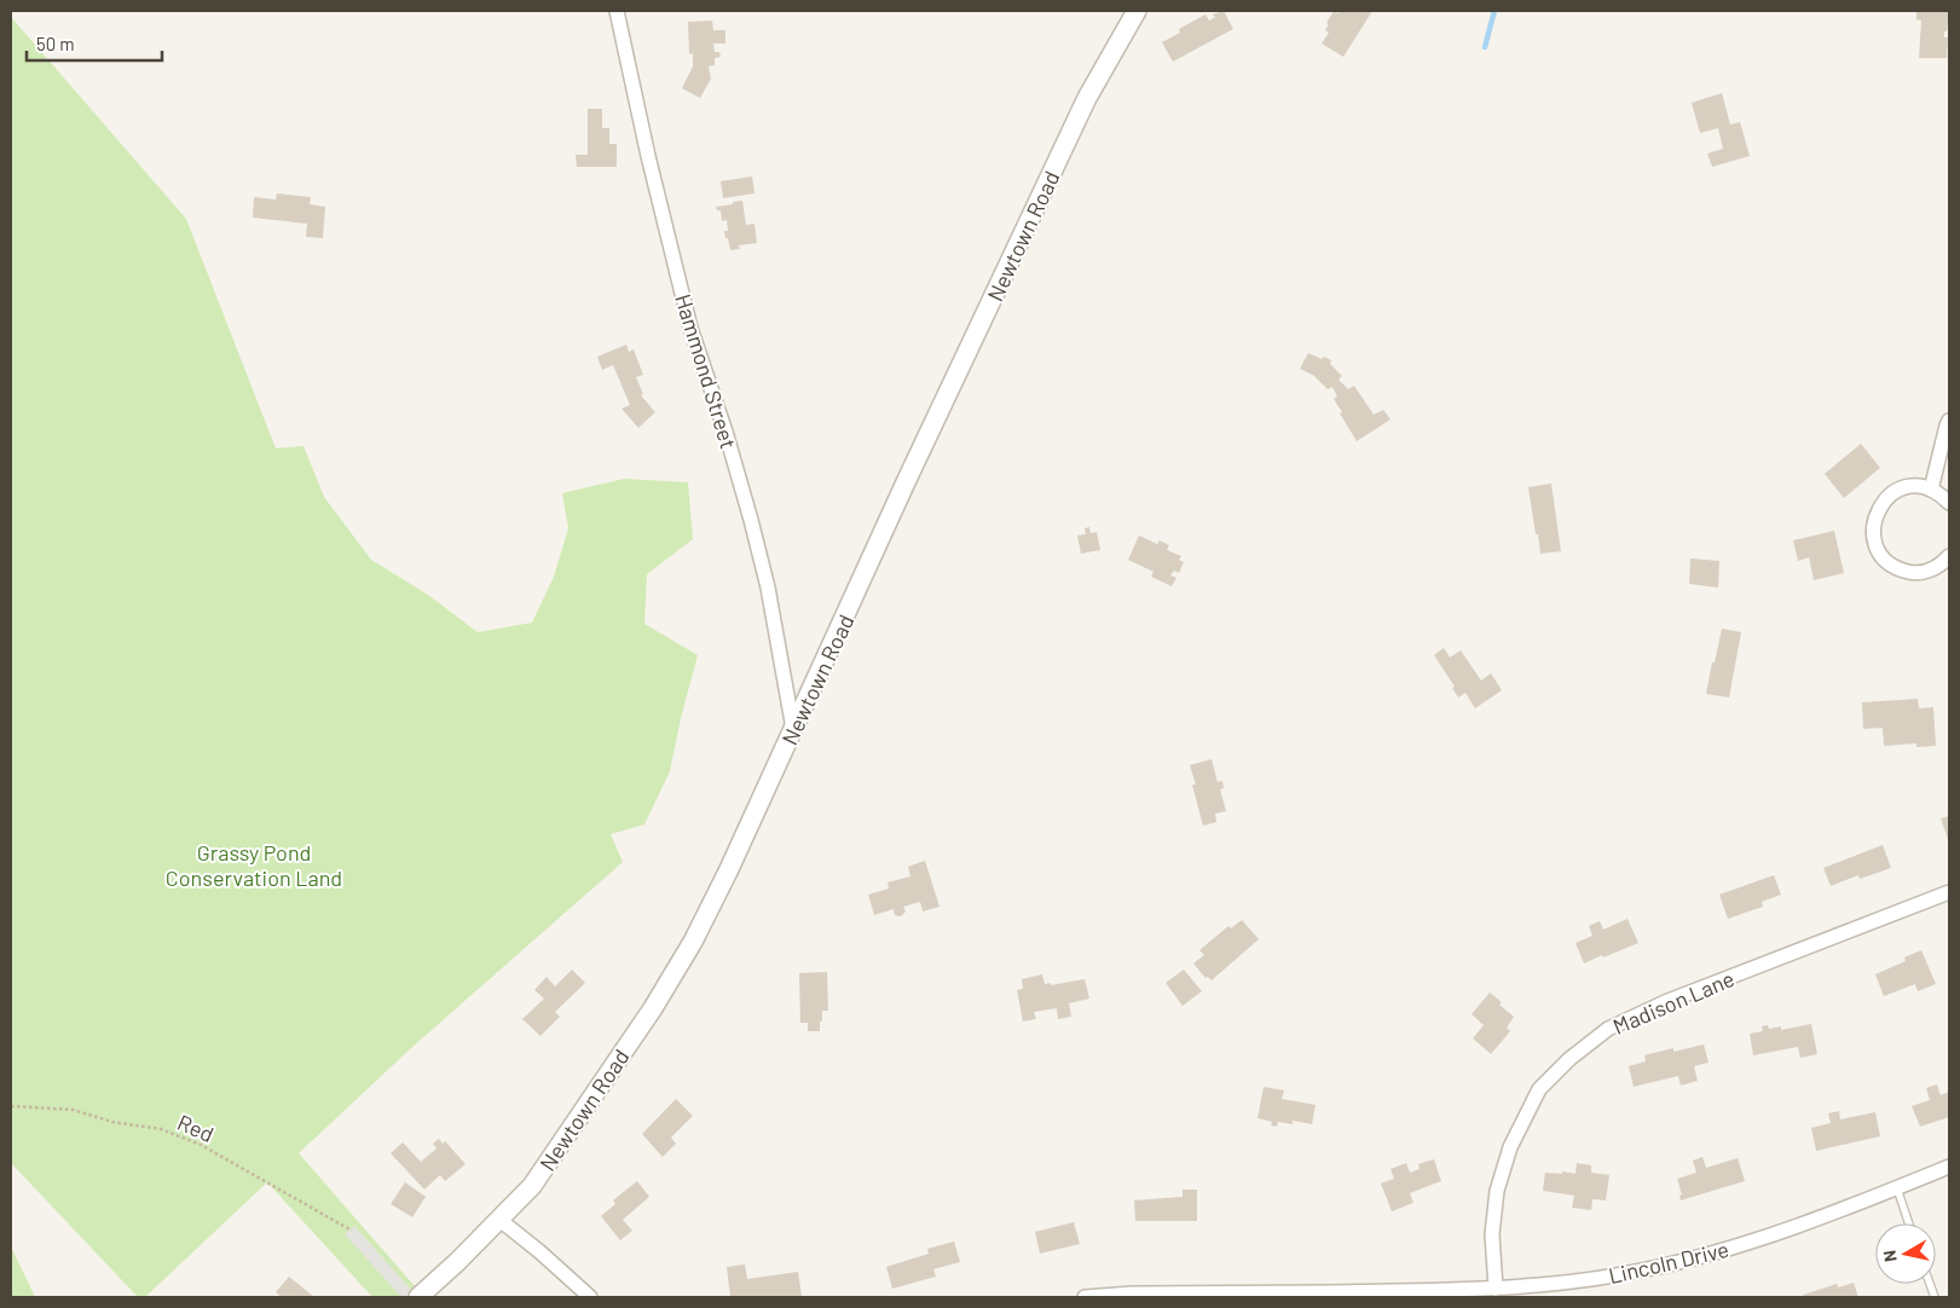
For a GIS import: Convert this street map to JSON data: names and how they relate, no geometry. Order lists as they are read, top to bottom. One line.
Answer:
{"streets":{"street":["Newtown Road","Hammond Street","Madison Lane","Lincoln Drive"],"path":["Red"]},"crossings":[["Newtown Road","Hammond Street"],["Madison Lane","Lincoln Drive"]],"parks":["Grassy Pond Conservation Land"],"scale_bar":"50 m","north":"left"}
